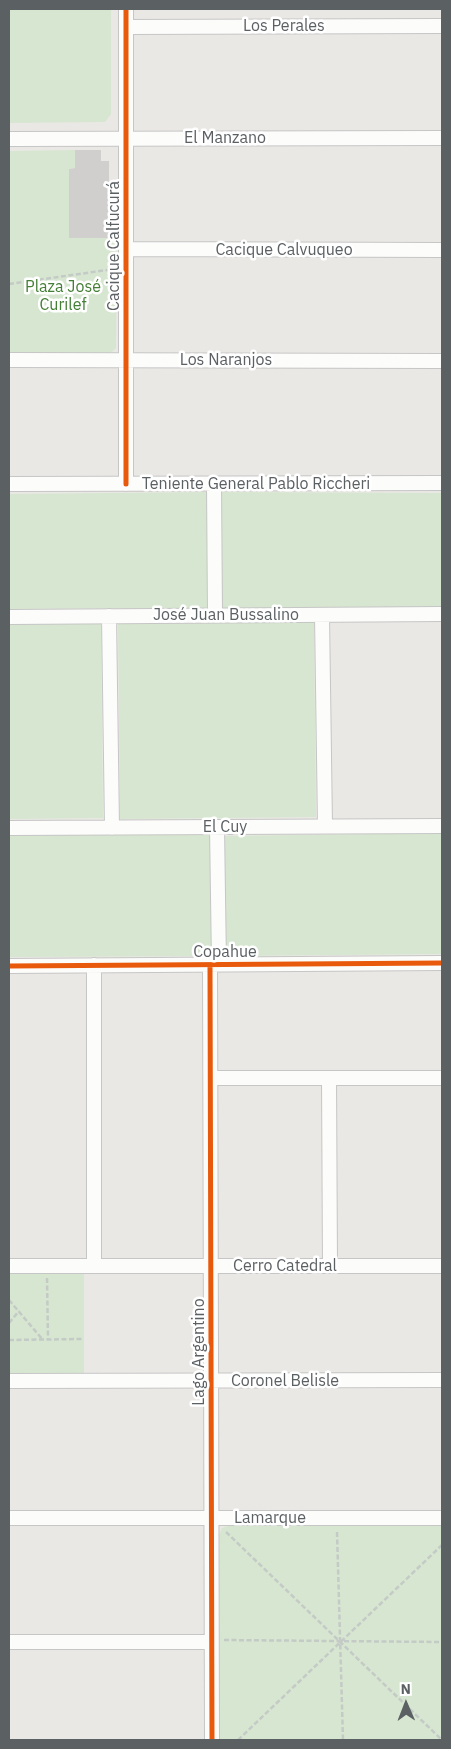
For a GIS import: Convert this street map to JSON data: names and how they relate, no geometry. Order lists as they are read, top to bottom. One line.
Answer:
{"streets":{"street":["Los Perales","El Manzano","Cacique Calfucurá","Cacique Calvuqueo","Los Naranjos","Teniente General Pablo Riccheri","José Juan Bussalino","El Cuy","Copahue","Cerro Catedral","Lago Argentino","Coronel Belisle","Lamarque"]},"crossings":[["Los Perales","Cacique Calfucurá"],["El Manzano","Cacique Calfucurá"],["Cacique Calfucurá","Cacique Calvuqueo"],["Cacique Calfucurá","Los Naranjos"],["Cacique Calfucurá","Teniente General Pablo Riccheri"],["El Cuy","Lago Argentino"],["Copahue","Lago Argentino"],["Cerro Catedral","Lago Argentino"],["Lago Argentino","Coronel Belisle"],["Lago Argentino","Lamarque"]],"parks":["Plaza José Curilef"],"north":"top"}
